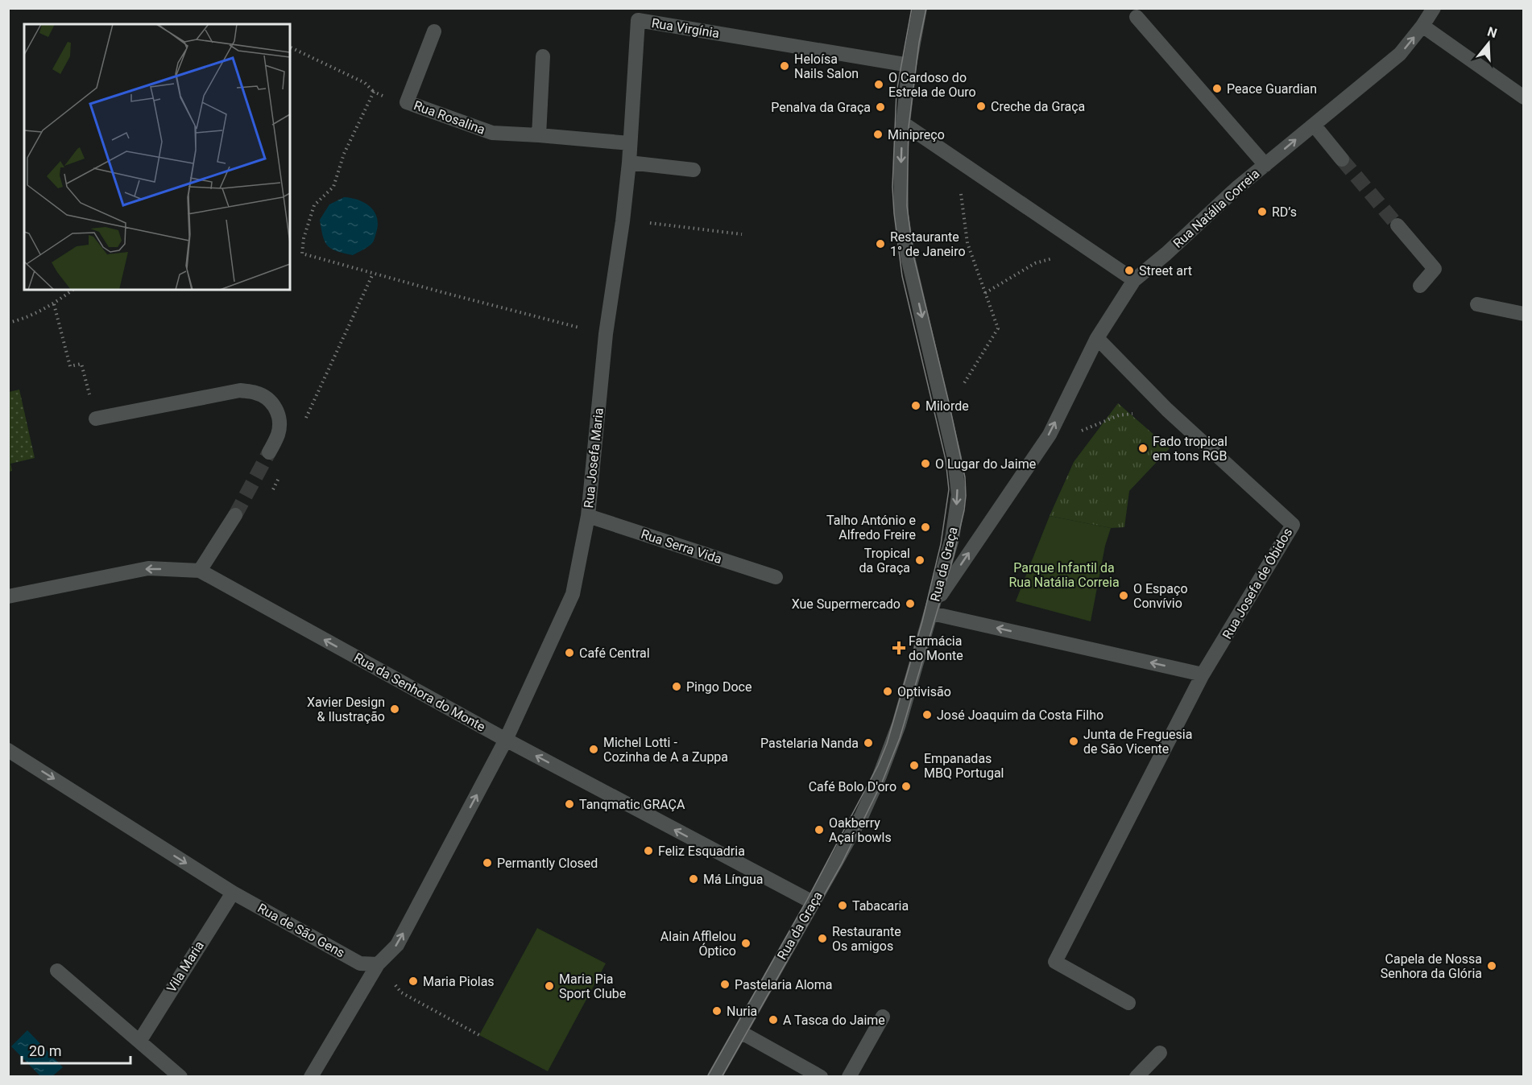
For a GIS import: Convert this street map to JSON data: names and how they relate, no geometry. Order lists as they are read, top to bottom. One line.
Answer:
{"streets":{"street":["Rua Virgínia","Rua Rosalina","Rua Natália Correia","Rua Josefa Maria","Rua Serra Vida","Rua da Graça","Rua Josefa de Óbidos","Rua da Senhora do Monte","Rua de São Gens","Vila Maria"]},"crossings":[["Rua Virgínia","Rua Rosalina"],["Rua Virgínia","Rua Josefa Maria"],["Rua Virgínia","Rua da Graça"],["Rua Natália Correia","Rua da Graça"],["Rua Natália Correia","Rua Josefa de Óbidos"],["Rua Josefa Maria","Rua Serra Vida"],["Rua Josefa Maria","Rua da Senhora do Monte"],["Rua da Graça","Rua da Senhora do Monte"],["Rua de São Gens","Vila Maria"]],"one_way":["Rua Natália Correia","Rua da Graça","Rua da Senhora do Monte","Rua de São Gens"],"parks":["Parque Infantil da Rua Natália Correia"],"places":{"other":["Heloísa Nails Salon","O Cardoso do Estrela de Ouro","Peace Guardian","Creche da Graça","Penalva da Graça","Minipreço","RD’s","Restaurante 1° de Janeiro","Street art","Milorde","Fado tropical em tons RGB","O Lugar do Jaime","Talho António e Alfredo Freire","Tropical da Graça","O Espaço Convívio","Xue Supermercado","Café Central","Pingo Doce","Optivisão","Xavier Design & Ilustração","José Joaquim da Costa Filho","Junta de Freguesia de São Vicente","Pastelaria Nanda","Michel Lotti - Cozinha de A a Zuppa","Empanadas MBQ Portugal","Café Bolo D'oro","Tanqmatic GRAÇA","Oakberry Açaí bowls","Feliz Esquadria","Permantly Closed","Má Língua","Tabacaria","Restaurante Os amigos","Alain Afflelou Óptico","Capela de Nossa Senhora da Glória","Maria Piolas","Pastelaria Aloma","Maria Pia Sport Clube","Nuria","A Tasca do Jaime"],"health":["Farmácia do Monte"]},"scale_bar":"20 m","north":"top"}
